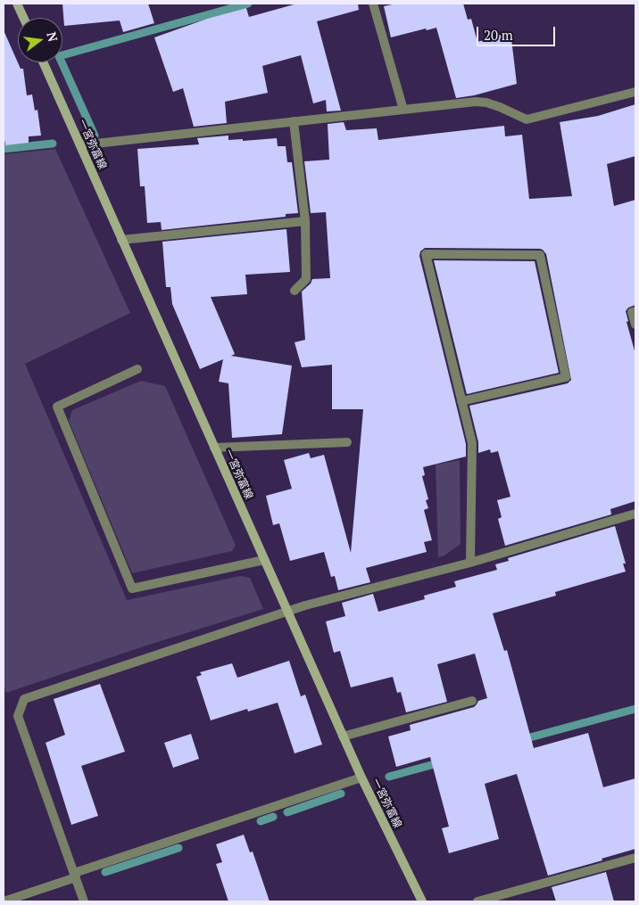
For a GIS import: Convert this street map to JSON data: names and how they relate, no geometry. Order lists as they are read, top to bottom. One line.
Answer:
{"streets":{"main road":["一宮弥富線"]},"scale_bar":"20 m","north":"right"}
